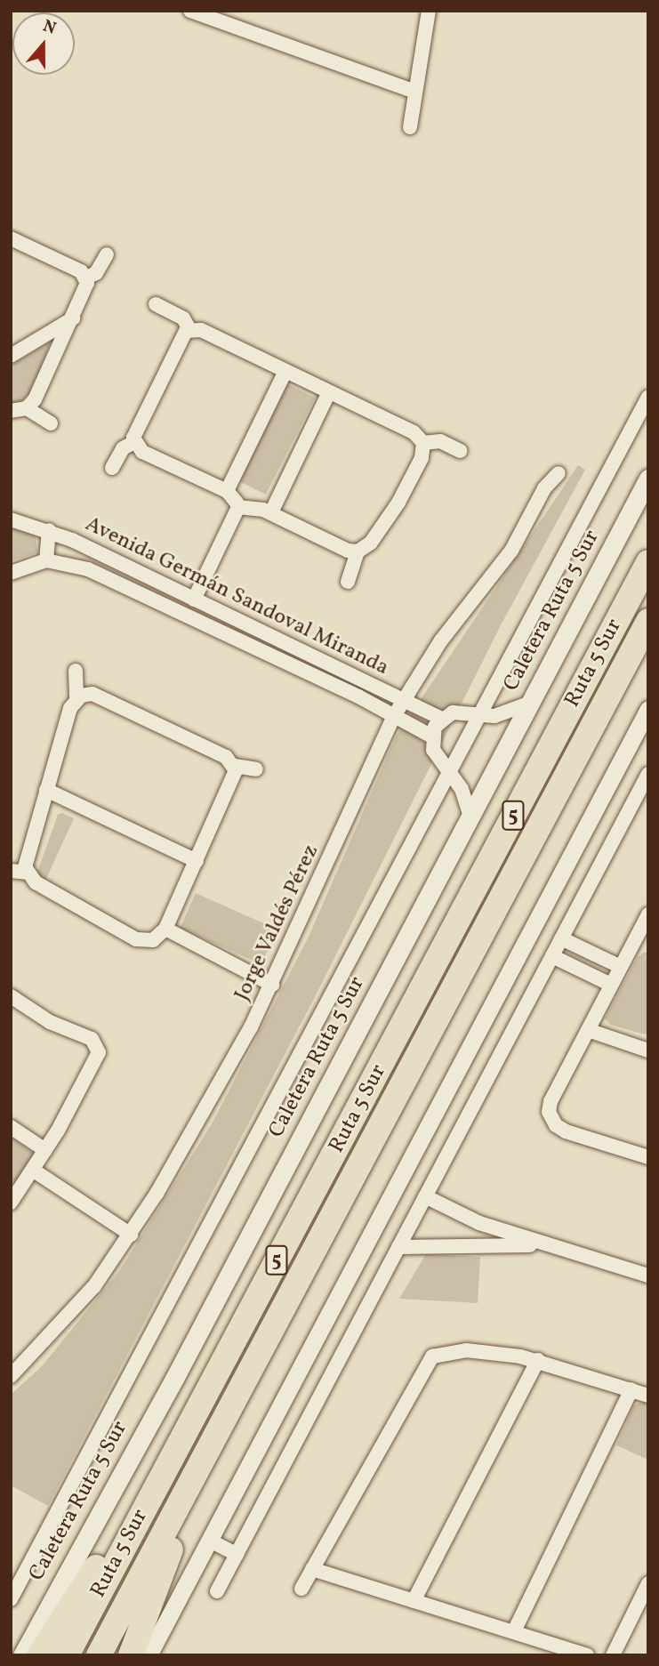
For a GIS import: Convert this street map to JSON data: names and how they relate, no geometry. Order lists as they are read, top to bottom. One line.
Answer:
{"streets":{"highway":["Ruta 5 Sur","5"],"main road":["Caletera Ruta 5 Sur"],"street":["Avenida Germán Sandoval Miranda","Jorge Valdés Pérez"]},"crossings":[["Avenida Germán Sandoval Miranda","Jorge Valdés Pérez"]],"north":"top"}
